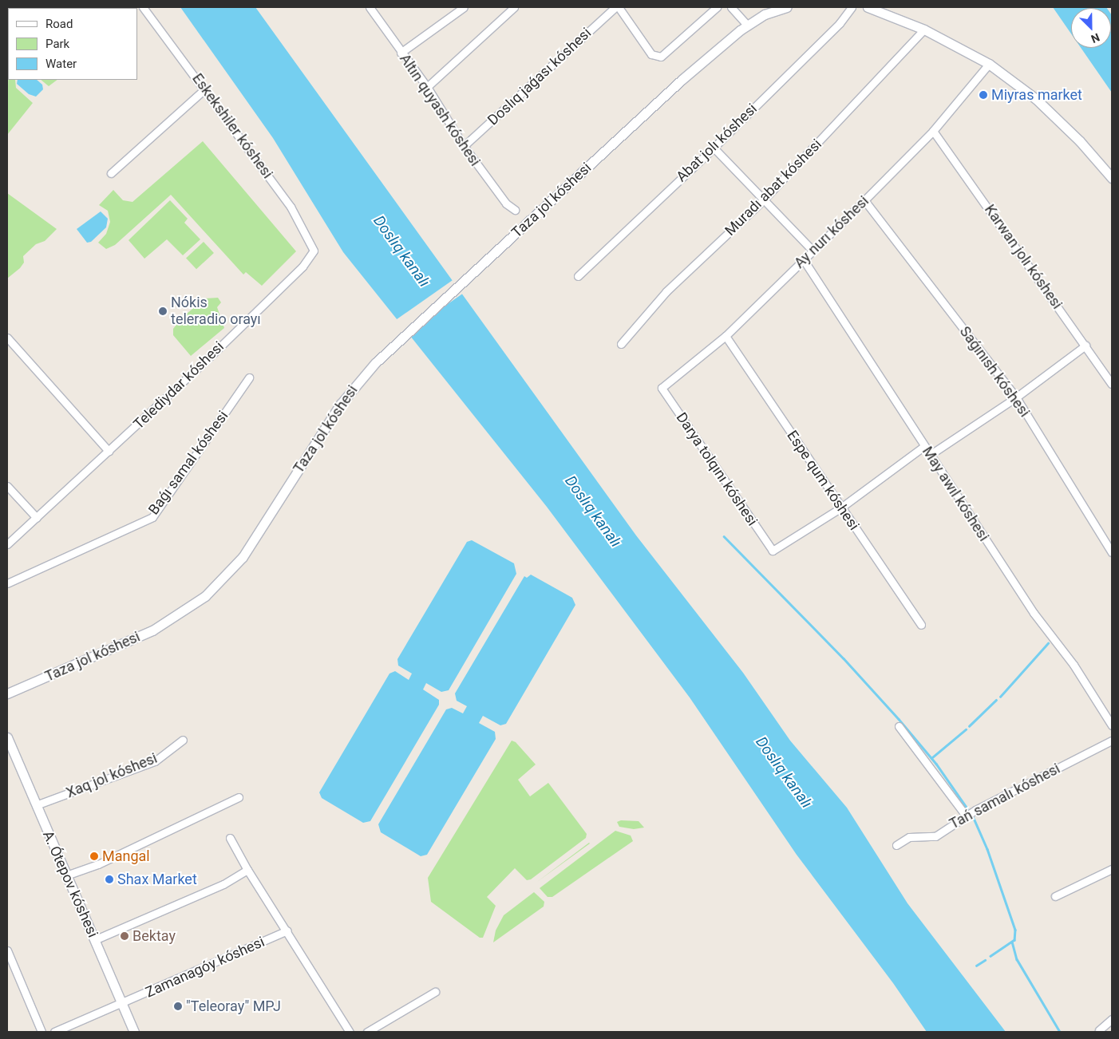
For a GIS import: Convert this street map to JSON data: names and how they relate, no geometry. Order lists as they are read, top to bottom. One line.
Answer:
{"streets":{"main road":["Taza jol kóshesi","A. Ótepov kóshesi"],"street":["Doslıq jaǵası kóshesi","Altın quyash kóshesi","Eskekshiler kóshesi","Abat jolı kóshesi","Muradı abat kóshesi","Ay nurı kóshesi","Karwan jolı kóshesi","Saǵınısh kóshesi","Telediydar kóshesi","Baǵı samal kóshesi","Darya tolqını kóshesi","Espe qum kóshesi","May awıl kóshesi","Xaq jol kóshesi","Tań samalı kóshesi","Zamanagóy kóshesi"]},"crossings":[["Doslıq jaǵası kóshesi","Altın quyash kóshesi"],["Eskekshiler kóshesi","Telediydar kóshesi"],["Ay nurı kóshesi","Karwan jolı kóshesi"],["Ay nurı kóshesi","Saǵınısh kóshesi"],["Ay nurı kóshesi","Darya tolqını kóshesi"],["Ay nurı kóshesi","Espe qum kóshesi"],["Ay nurı kóshesi","May awıl kóshesi"],["Darya tolqını kóshesi","Espe qum kóshesi"],["Xaq jol kóshesi","A. Ótepov kóshesi"],["A. Ótepov kóshesi","Zamanagóy kóshesi"]],"water":["Doslıq kanalı"],"places":["Miyras market","Nókis teleradio orayı","Mangal","Shax Market","Bektay","\"Teleoray\" MPJ"],"legend":["Road","Park","Water"],"north":"bottom right"}
